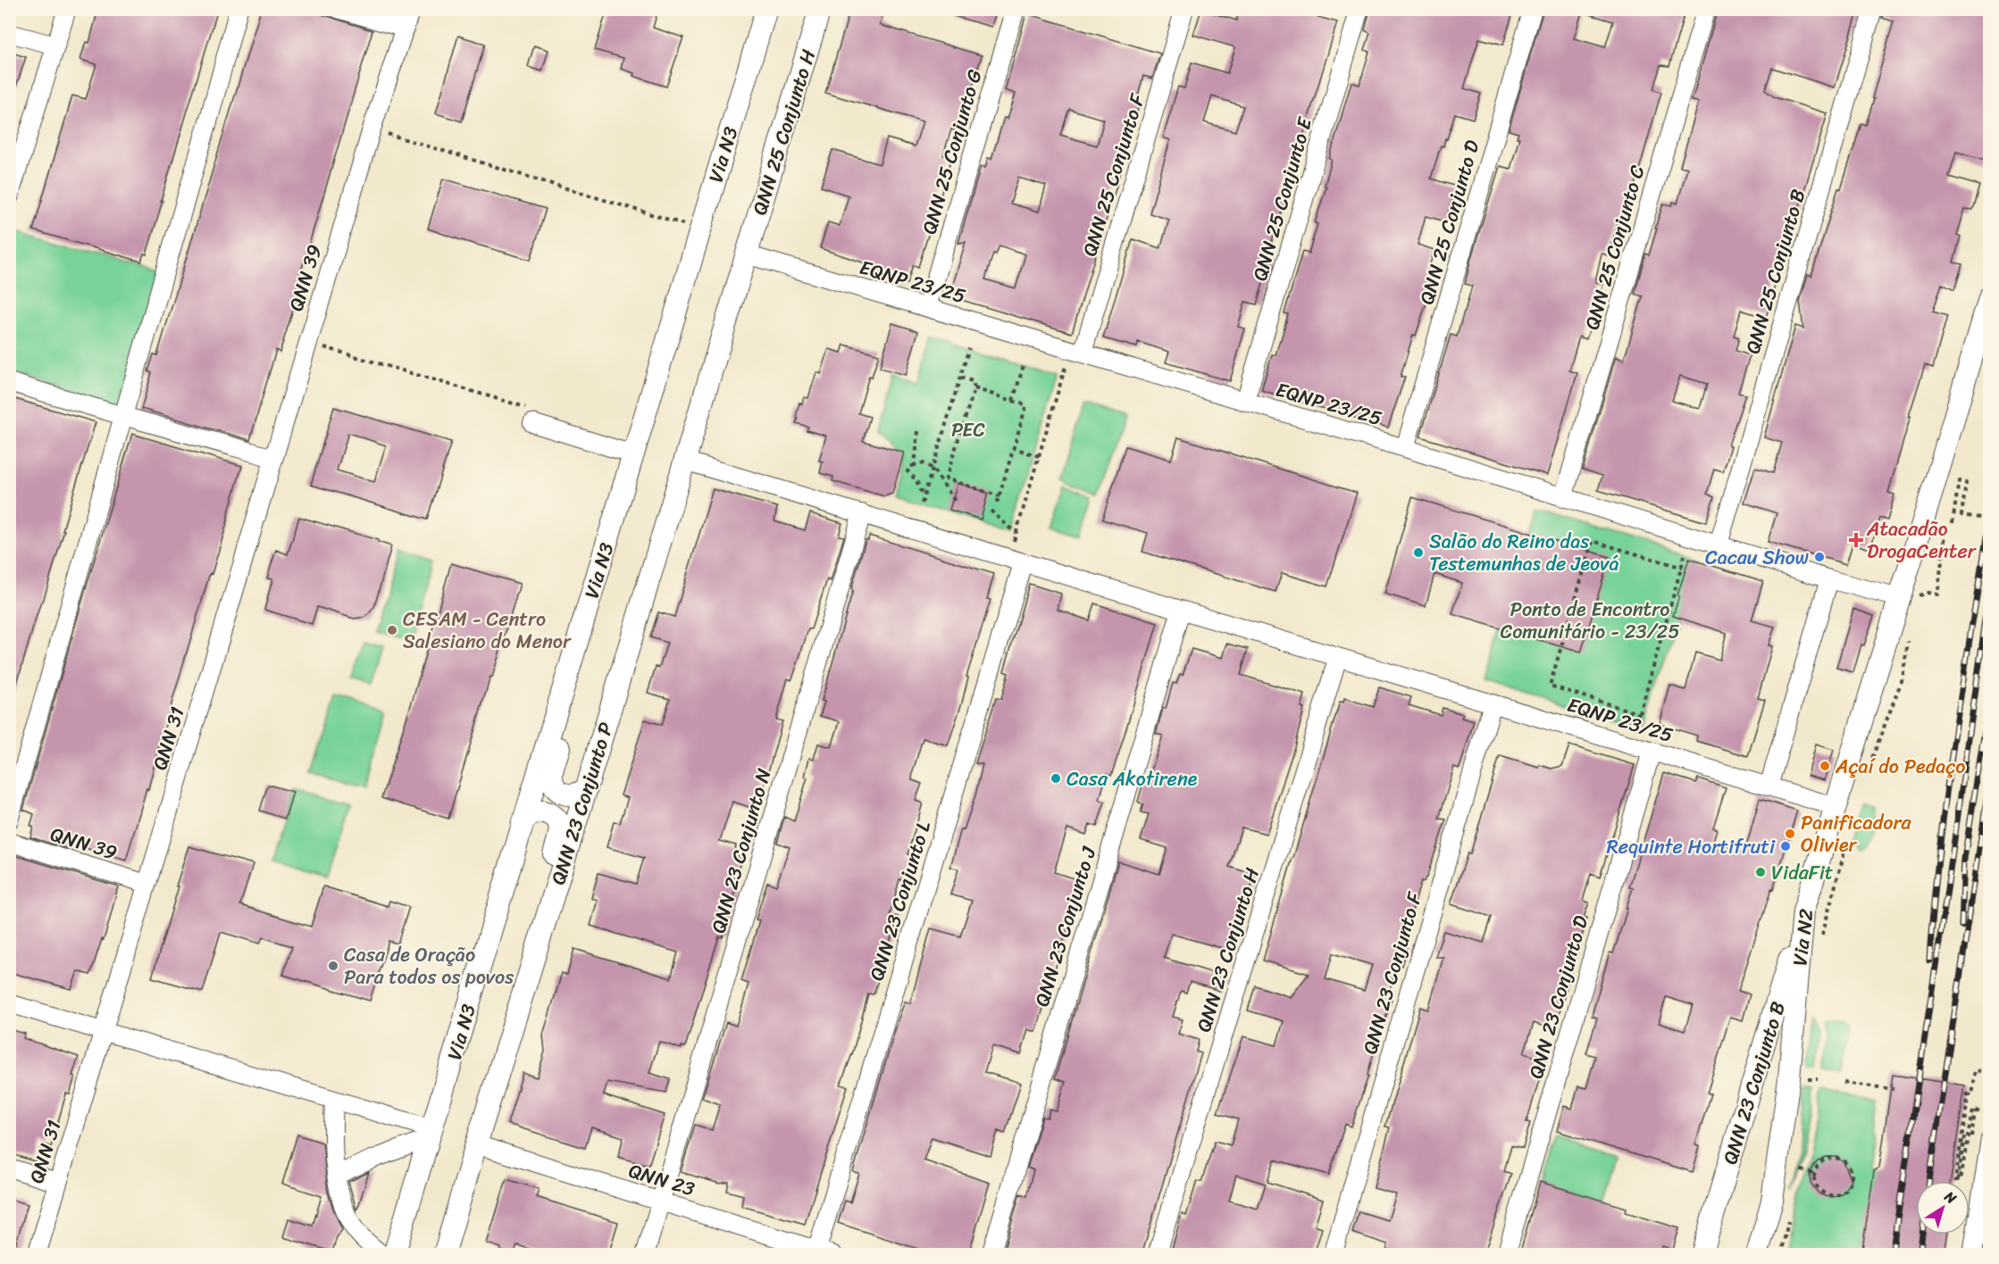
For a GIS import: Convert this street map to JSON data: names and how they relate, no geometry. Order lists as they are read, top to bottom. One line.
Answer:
{"streets":{"main road":["QNN 25 Conjunto H","Via N3","QNN 23 Conjunto P","Via N2","QNN 23 Conjunto B"],"street":["QNN 25 Conjunto G","QNN 25 Conjunto F","QNN 25 Conjunto E","QNN 25 Conjunto D","QNN 25 Conjunto C","QNN 25 Conjunto B","QNN 39","EQNP 23/25","QNN 31","QNN 23 Conjunto N","QNN 23 Conjunto L","QNN 23 Conjunto J","QNN 23 Conjunto H","QNN 23 Conjunto F","QNN 23 Conjunto D","QNN 23"]},"crossings":[["QNN 25 Conjunto H","EQNP 23/25"],["QNN 25 Conjunto G","EQNP 23/25"],["QNN 25 Conjunto F","EQNP 23/25"],["QNN 25 Conjunto E","EQNP 23/25"],["QNN 25 Conjunto D","EQNP 23/25"],["QNN 25 Conjunto C","EQNP 23/25"],["QNN 25 Conjunto B","EQNP 23/25"],["QNN 39","QNN 31"],["EQNP 23/25","QNN 23 Conjunto P"],["EQNP 23/25","QNN 23 Conjunto N"],["EQNP 23/25","QNN 23 Conjunto L"],["EQNP 23/25","QNN 23 Conjunto J"],["EQNP 23/25","Via N2"],["EQNP 23/25","QNN 23 Conjunto H"],["EQNP 23/25","QNN 23 Conjunto F"],["EQNP 23/25","QNN 23 Conjunto D"],["QNN 23 Conjunto P","QNN 23"],["QNN 23 Conjunto N","QNN 23"],["QNN 23 Conjunto L","QNN 23"],["Via N2","QNN 23 Conjunto B"]],"parks":["PEC","Ponto de Encontro Comunitário - 23/25"],"places":{"health":["Atacadão DrogaCenter"],"other":["Salão do Reino das Testemunhas de Jeová","Cacau Show","CESAM - Centro Salesiano do Menor","Açaí do Pedaço","Casa Akotirene","Panificadora Olivier","Requinte Hortifruti","VidaFit","Casa de Oração Para todos os povos"]},"north":"top right"}
